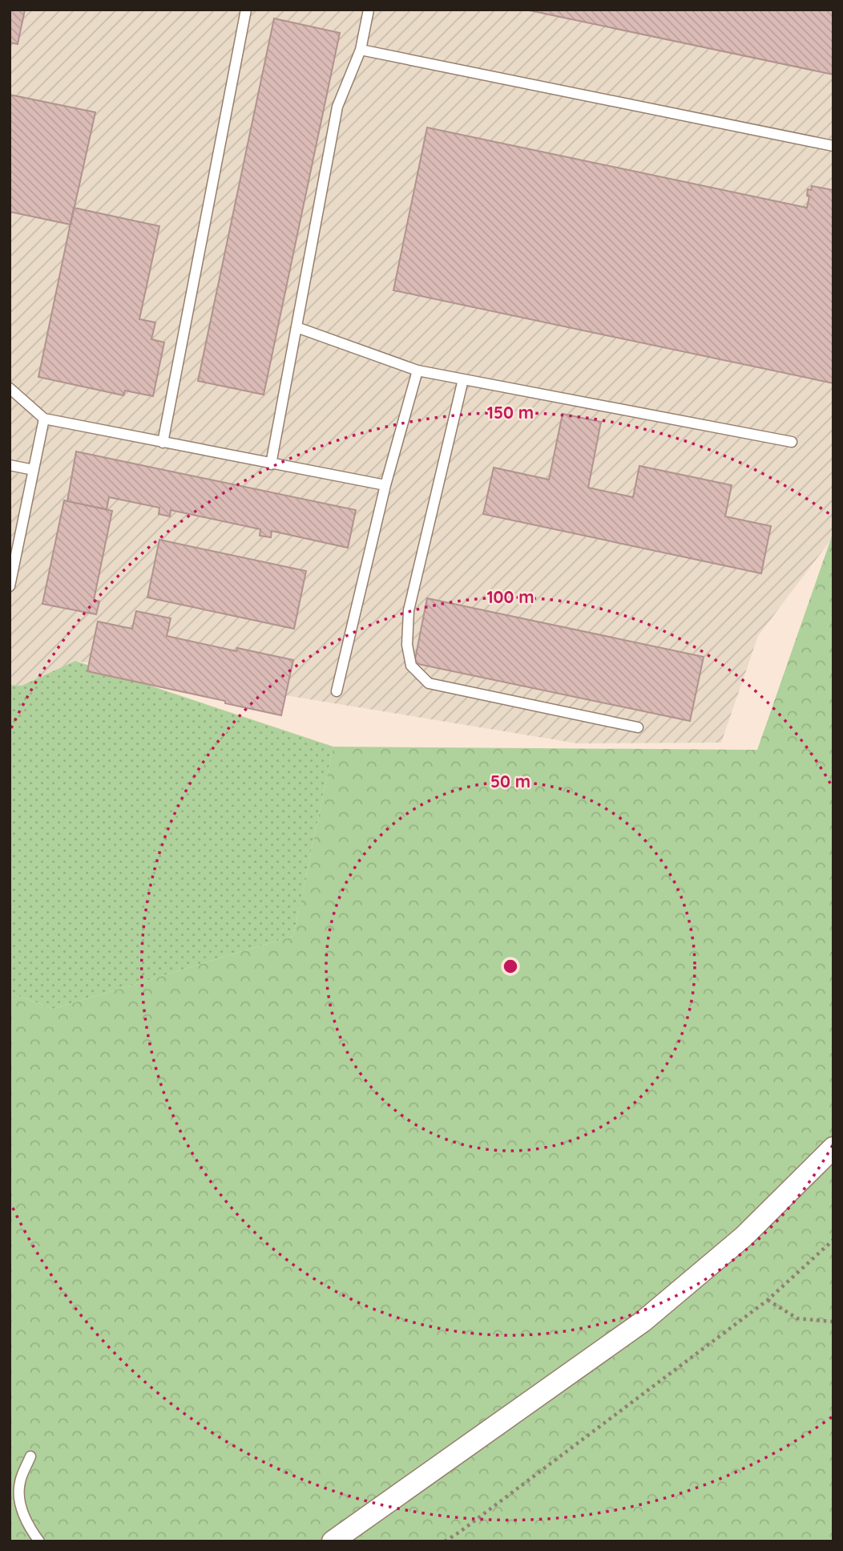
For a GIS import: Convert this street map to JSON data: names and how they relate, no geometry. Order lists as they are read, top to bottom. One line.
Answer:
{"rings":["150 m","100 m","50 m"]}
